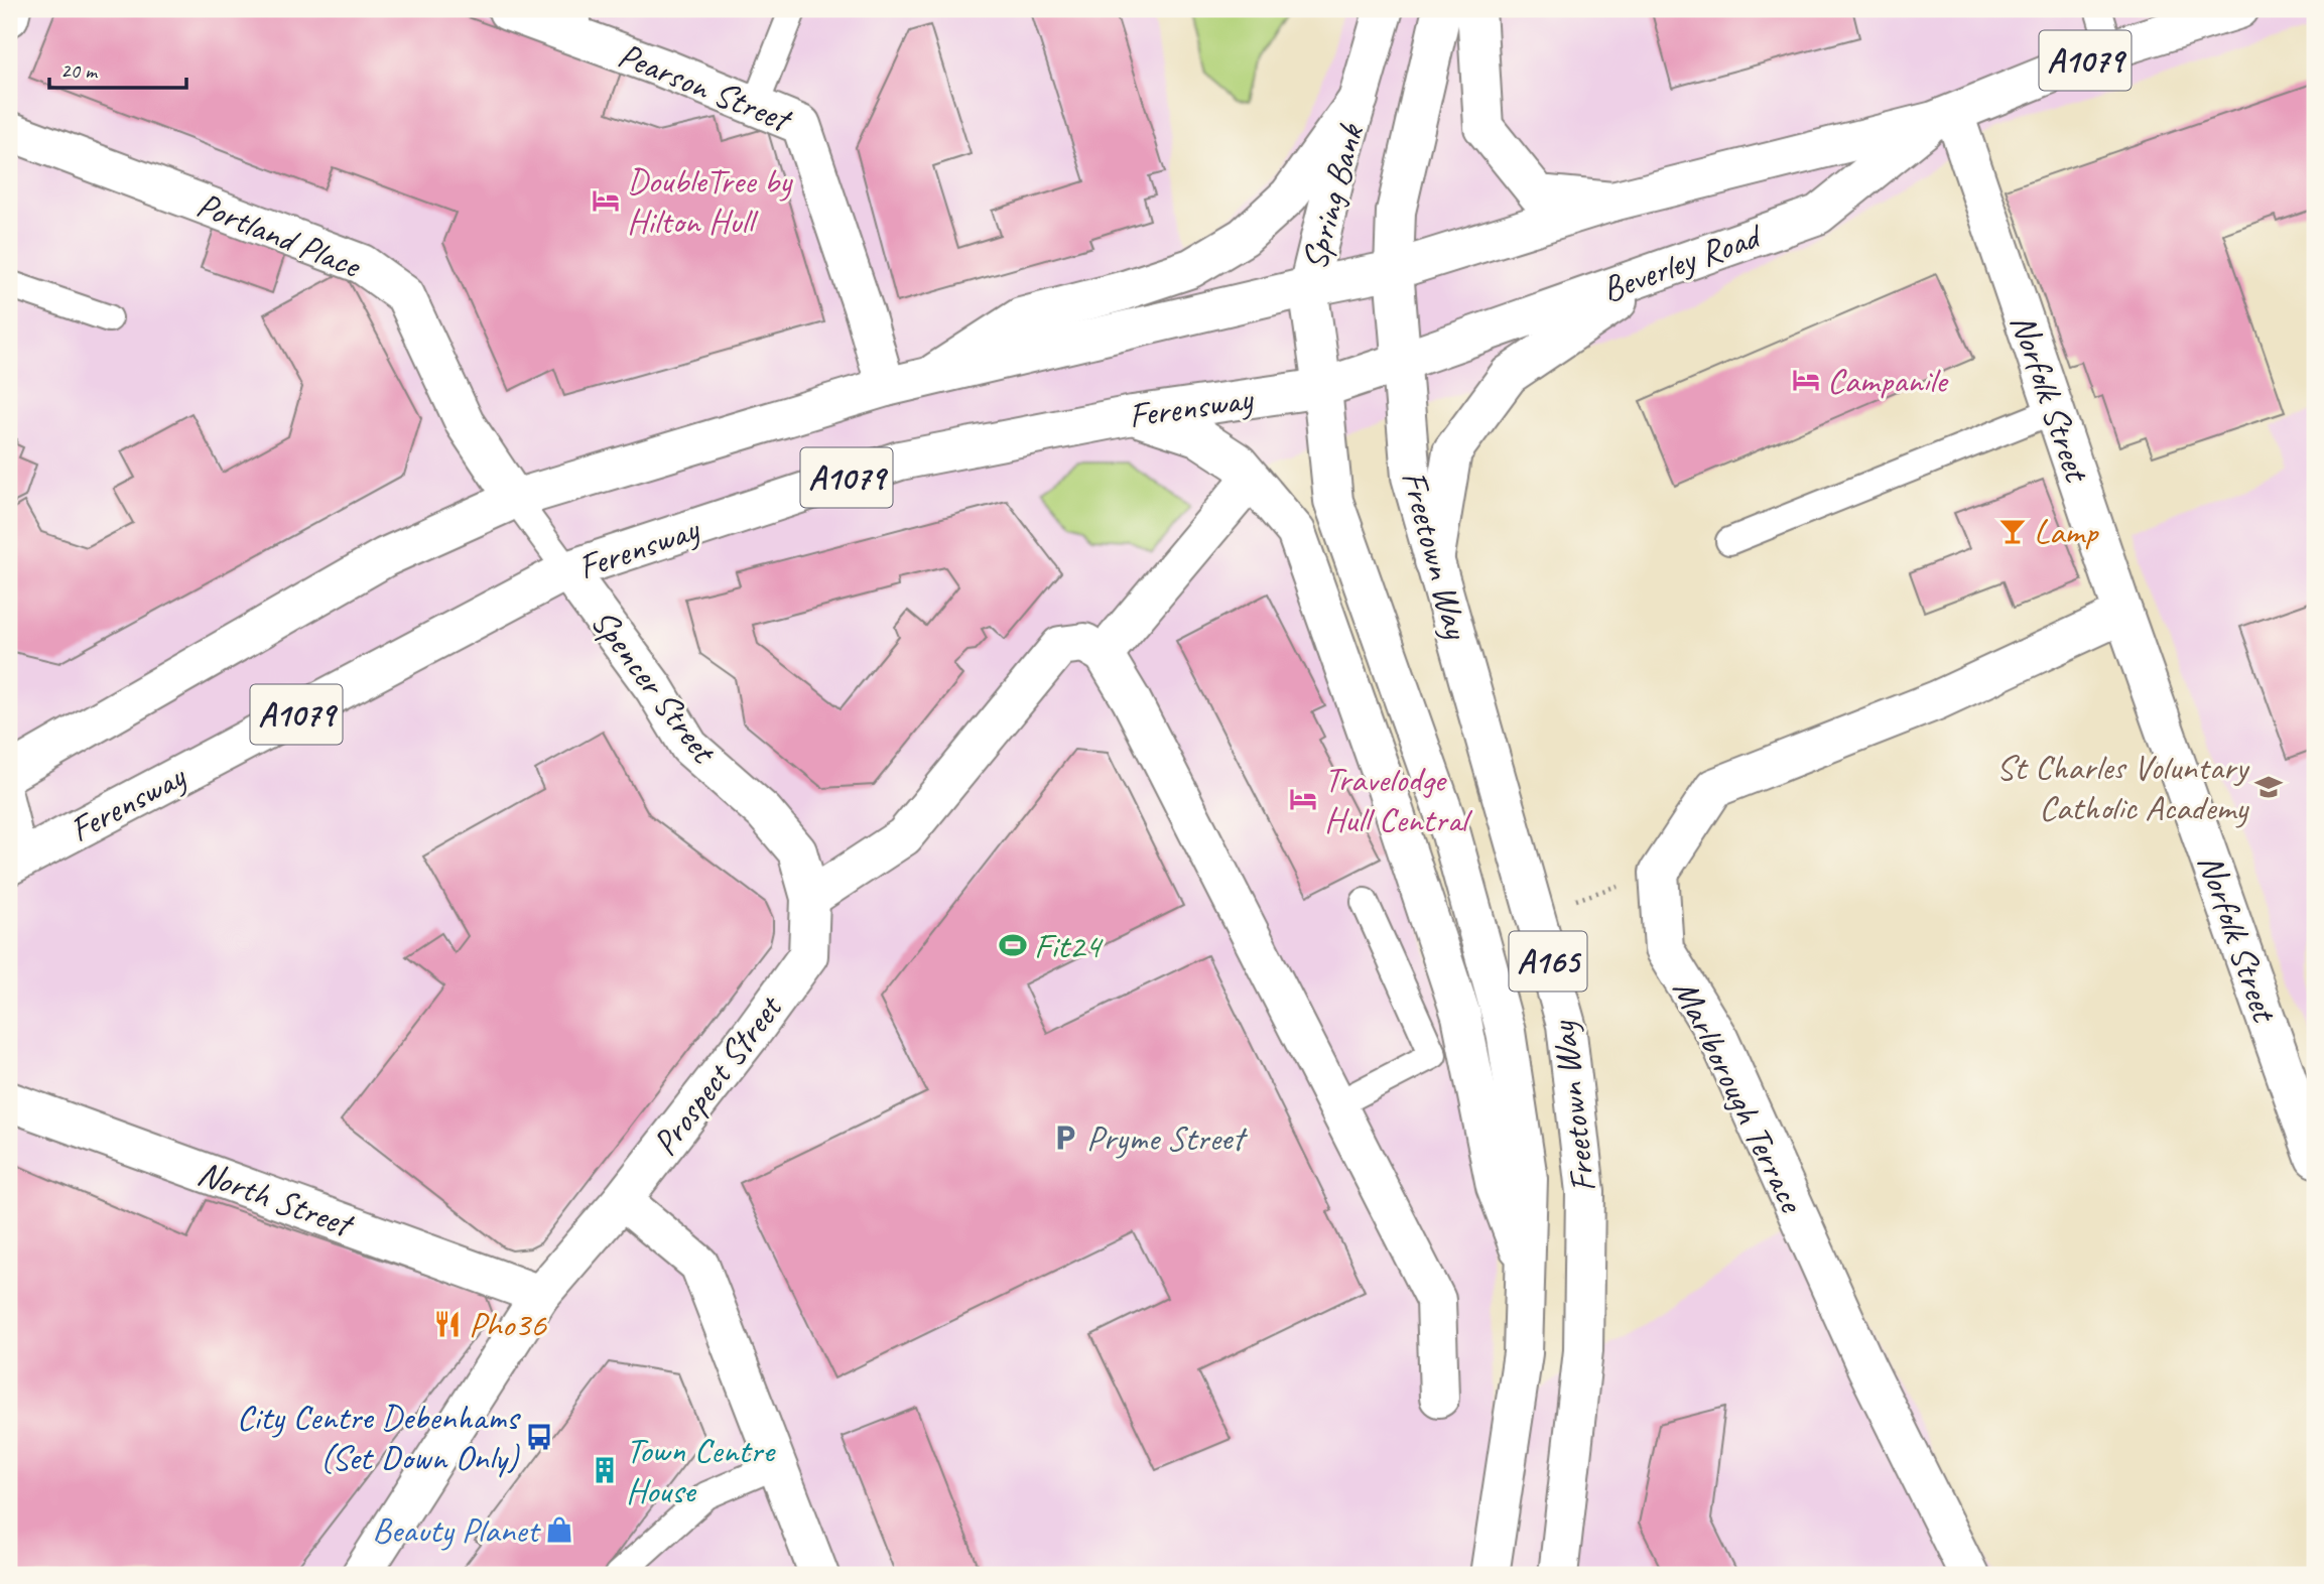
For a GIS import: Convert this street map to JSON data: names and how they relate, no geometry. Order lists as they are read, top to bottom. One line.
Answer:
{"streets":{"main road":["A1079","Pearson Street","Spring Bank","Portland Place","Beverley Road","Norfolk Street","Ferensway","Freetown Way","Spencer Street","A165","Prospect Street","Marlborough Terrace","North Street"]},"crossings":[["A1079","Pearson Street"],["A1079","Spring Bank"],["A1079","Portland Place"],["A1079","Beverley Road"],["Spring Bank","Beverley Road"],["Spring Bank","Ferensway"],["Spring Bank","Freetown Way"],["Beverley Road","Norfolk Street"],["Beverley Road","Ferensway"],["Beverley Road","Freetown Way"],["Ferensway","Freetown Way"],["Ferensway","Spencer Street"],["Spencer Street","Prospect Street"],["Prospect Street","North Street"]],"places":{"hotel":["DoubleTree by Hilton Hull","Campanile","Travelodge Hull Central"],"bar":["Lamp"],"school or university":["St Charles Voluntary Catholic Academy"],"sports":["Fit24"],"parking":["Pryme Street"],"restaurant":["Pho36"],"bus stop":["City Centre Debenhams (Set Down Only)"],"building":["Town Centre House"],"shop":["Beauty Planet"]},"scale_bar":"20 m"}
